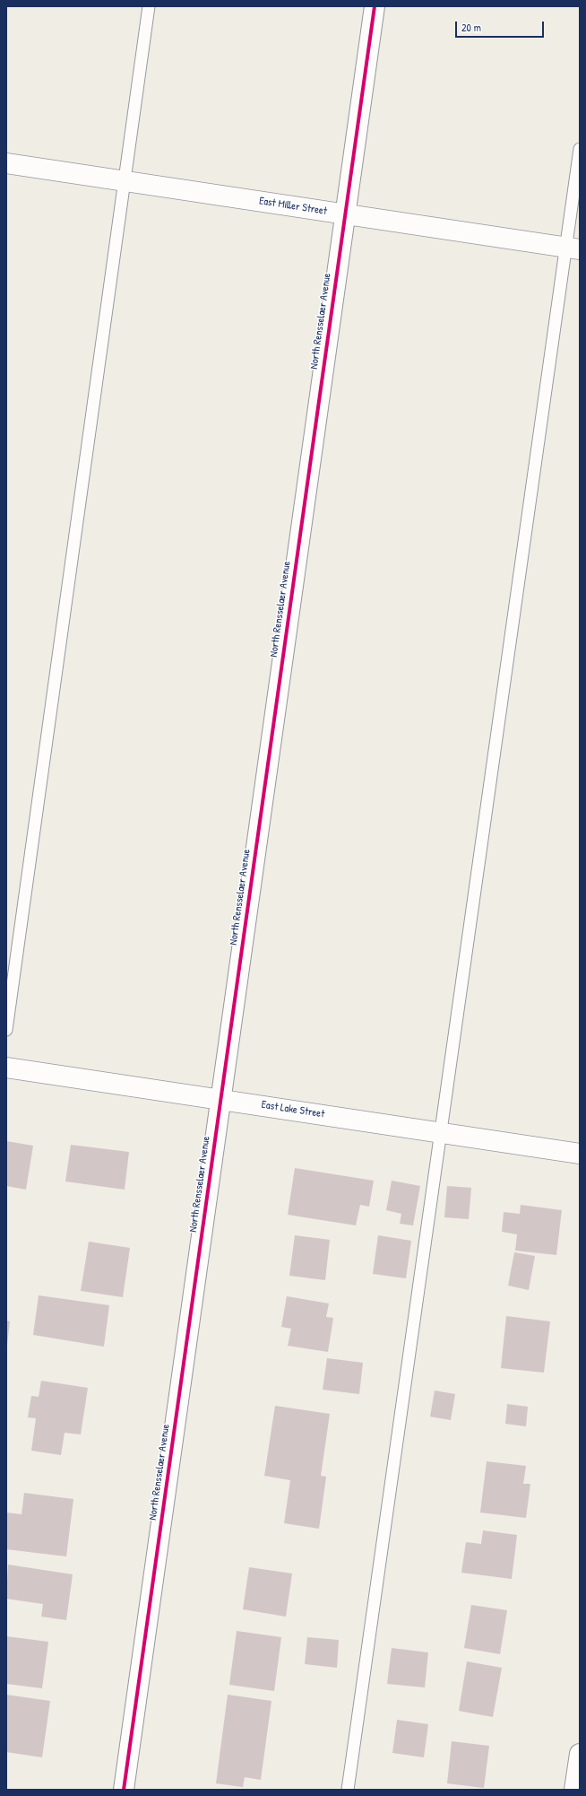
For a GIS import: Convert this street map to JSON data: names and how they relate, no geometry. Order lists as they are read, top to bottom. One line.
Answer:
{"streets":{"street":["East Miller Street","North Rensselaer Avenue","East Lake Street"]},"crossings":[["East Miller Street","North Rensselaer Avenue"],["North Rensselaer Avenue","East Lake Street"]],"scale_bar":"20 m"}
